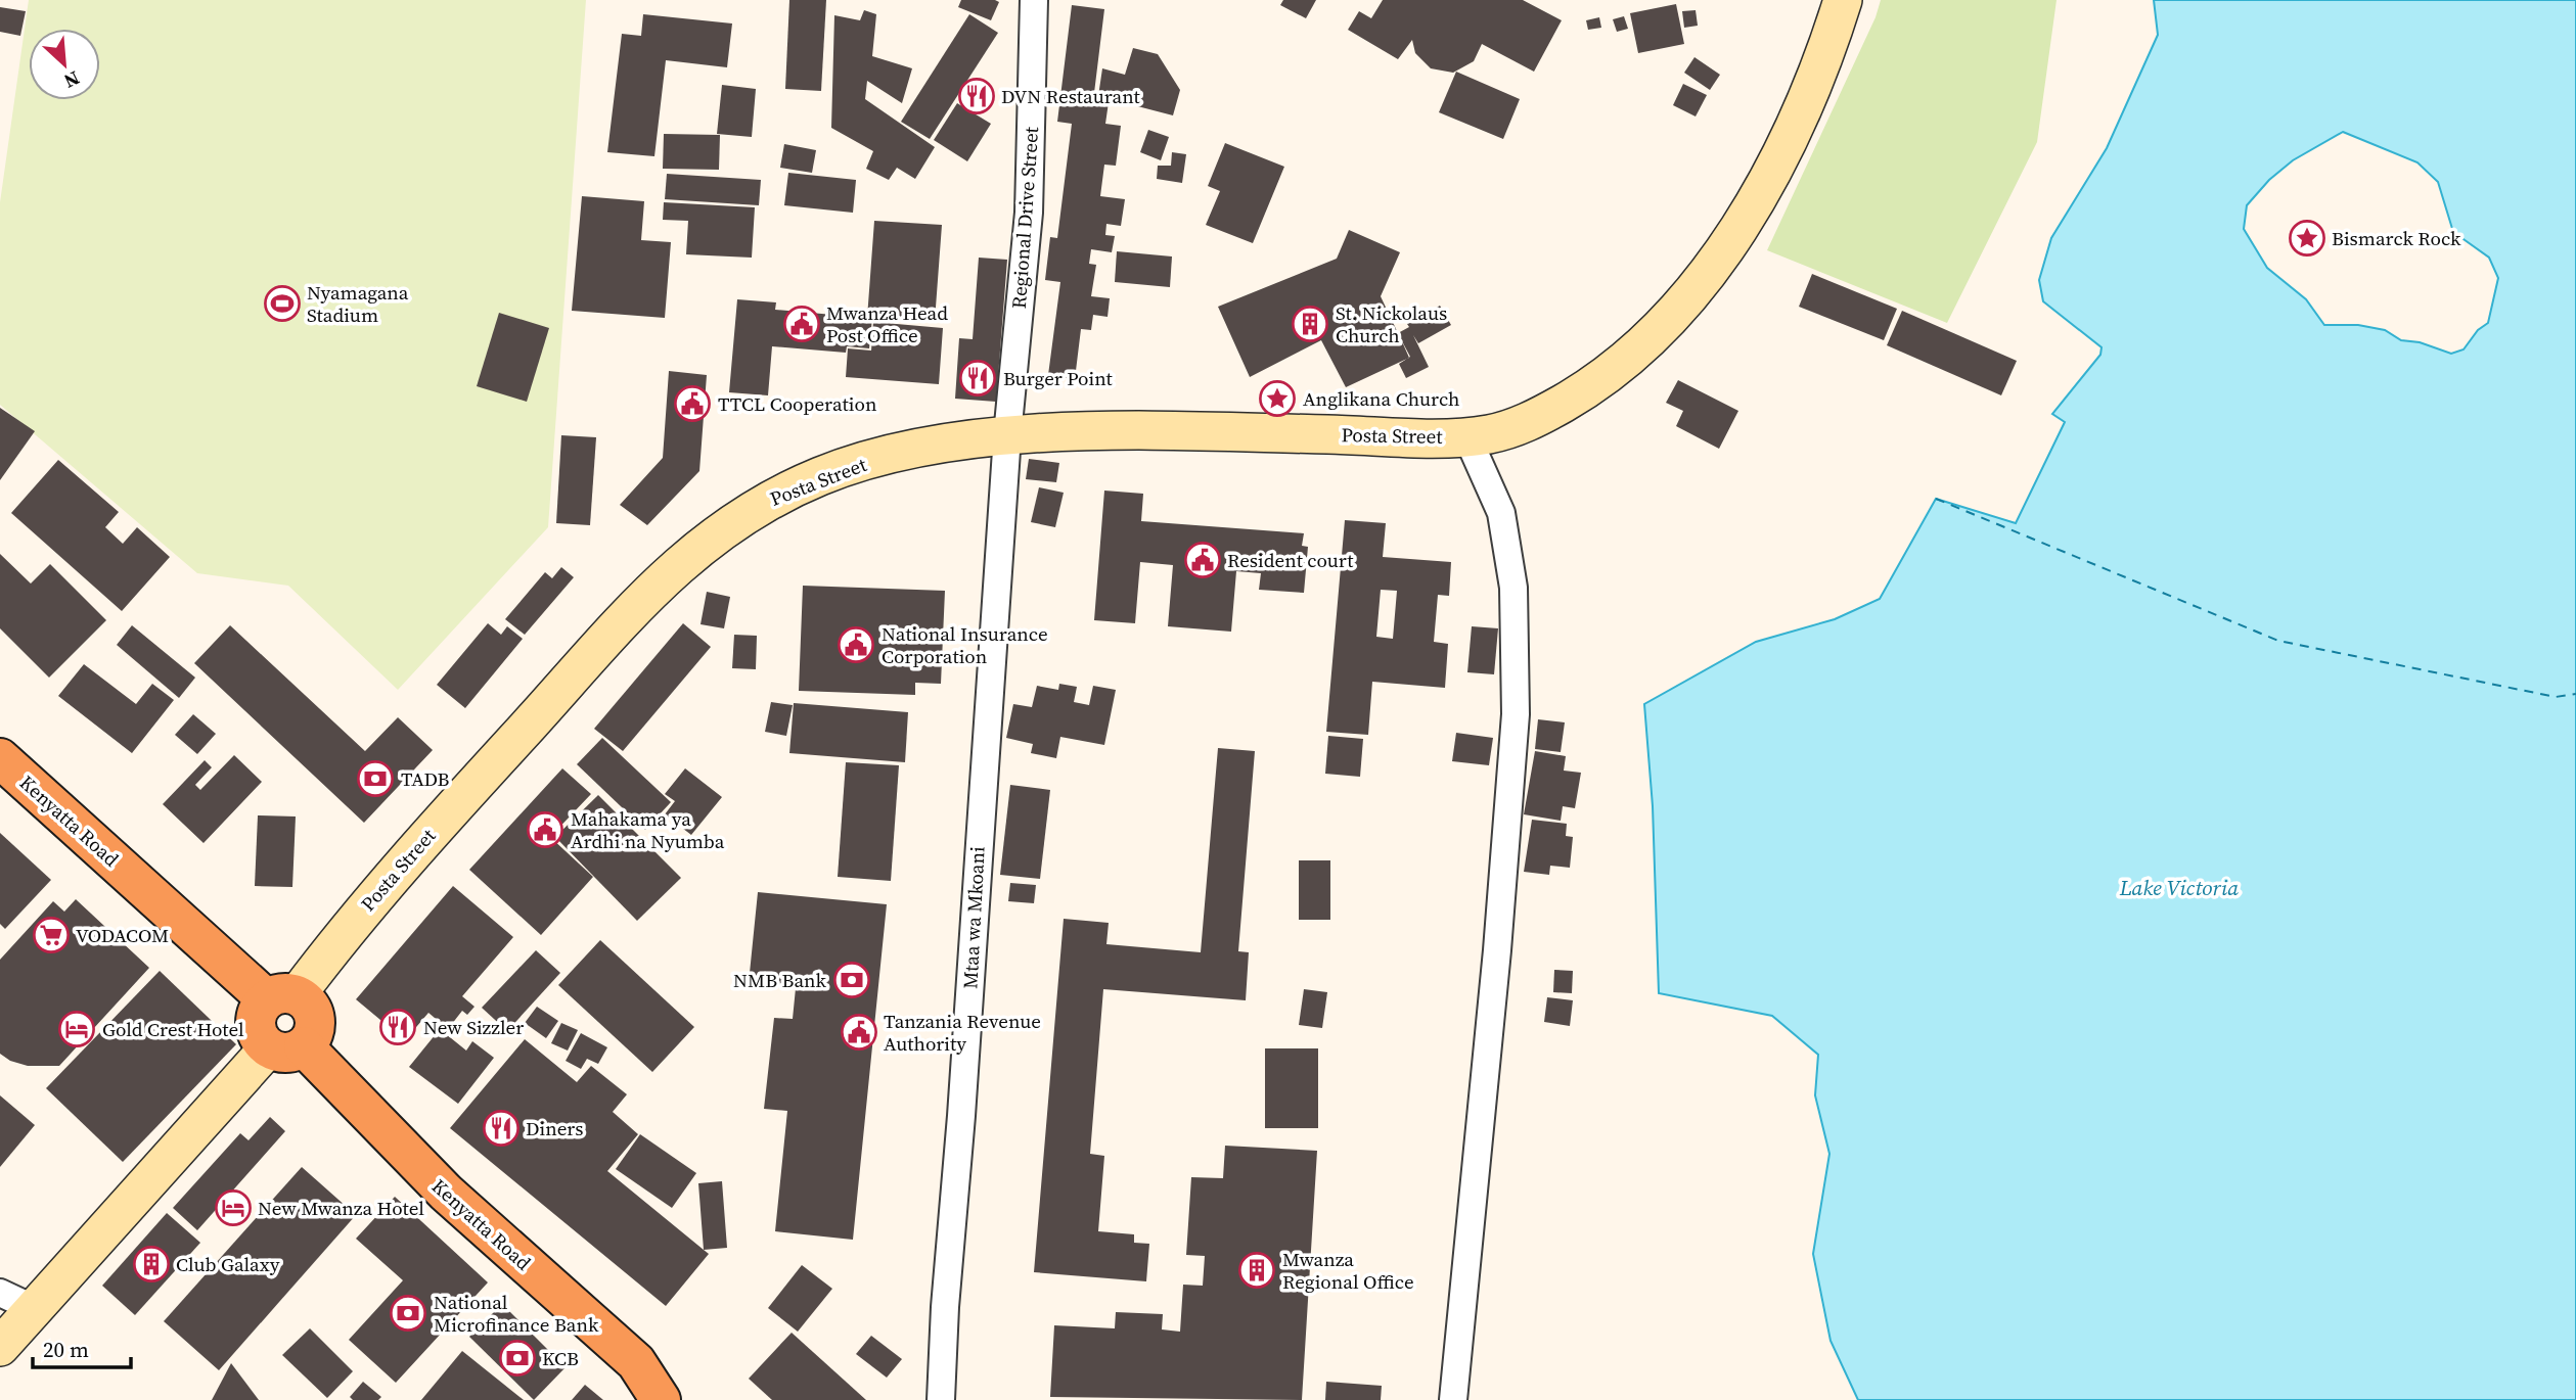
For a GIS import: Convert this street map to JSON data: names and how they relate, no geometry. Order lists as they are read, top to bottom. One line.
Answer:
{"streets":{"highway":["Kenyatta Road"],"main road":["Posta Street"],"street":["Regional Drive Street","Mtaa wa Mkoani"]},"crossings":[["Regional Drive Street","Posta Street"],["Regional Drive Street","Mtaa wa Mkoani"],["Posta Street","Kenyatta Road"],["Posta Street","Mtaa wa Mkoani"]],"water":["Lake Victoria"],"places":{"restaurant":["DVN Restaurant","Burger Point","New Sizzler","Diners"],"place":["Bismarck Rock","Anglikana Church"],"sports":["Nyamagana Stadium"],"public building":["Mwanza Head Post Office","TTCL Cooperation","Resident court","National Insurance Corporation","Mahakama ya Ardhi na Nyumba","Tanzania Revenue Authority"],"building":["St. Nickolaus Church","Club Galaxy","Mwanza Regional Office"],"bank":["TADB","NMB Bank","National Microfinance Bank","KCB"],"supermarket":["VODACOM"],"hotel":["Gold Crest Hotel","New Mwanza Hotel"]},"scale_bar":"20 m","north":"bottom right"}
